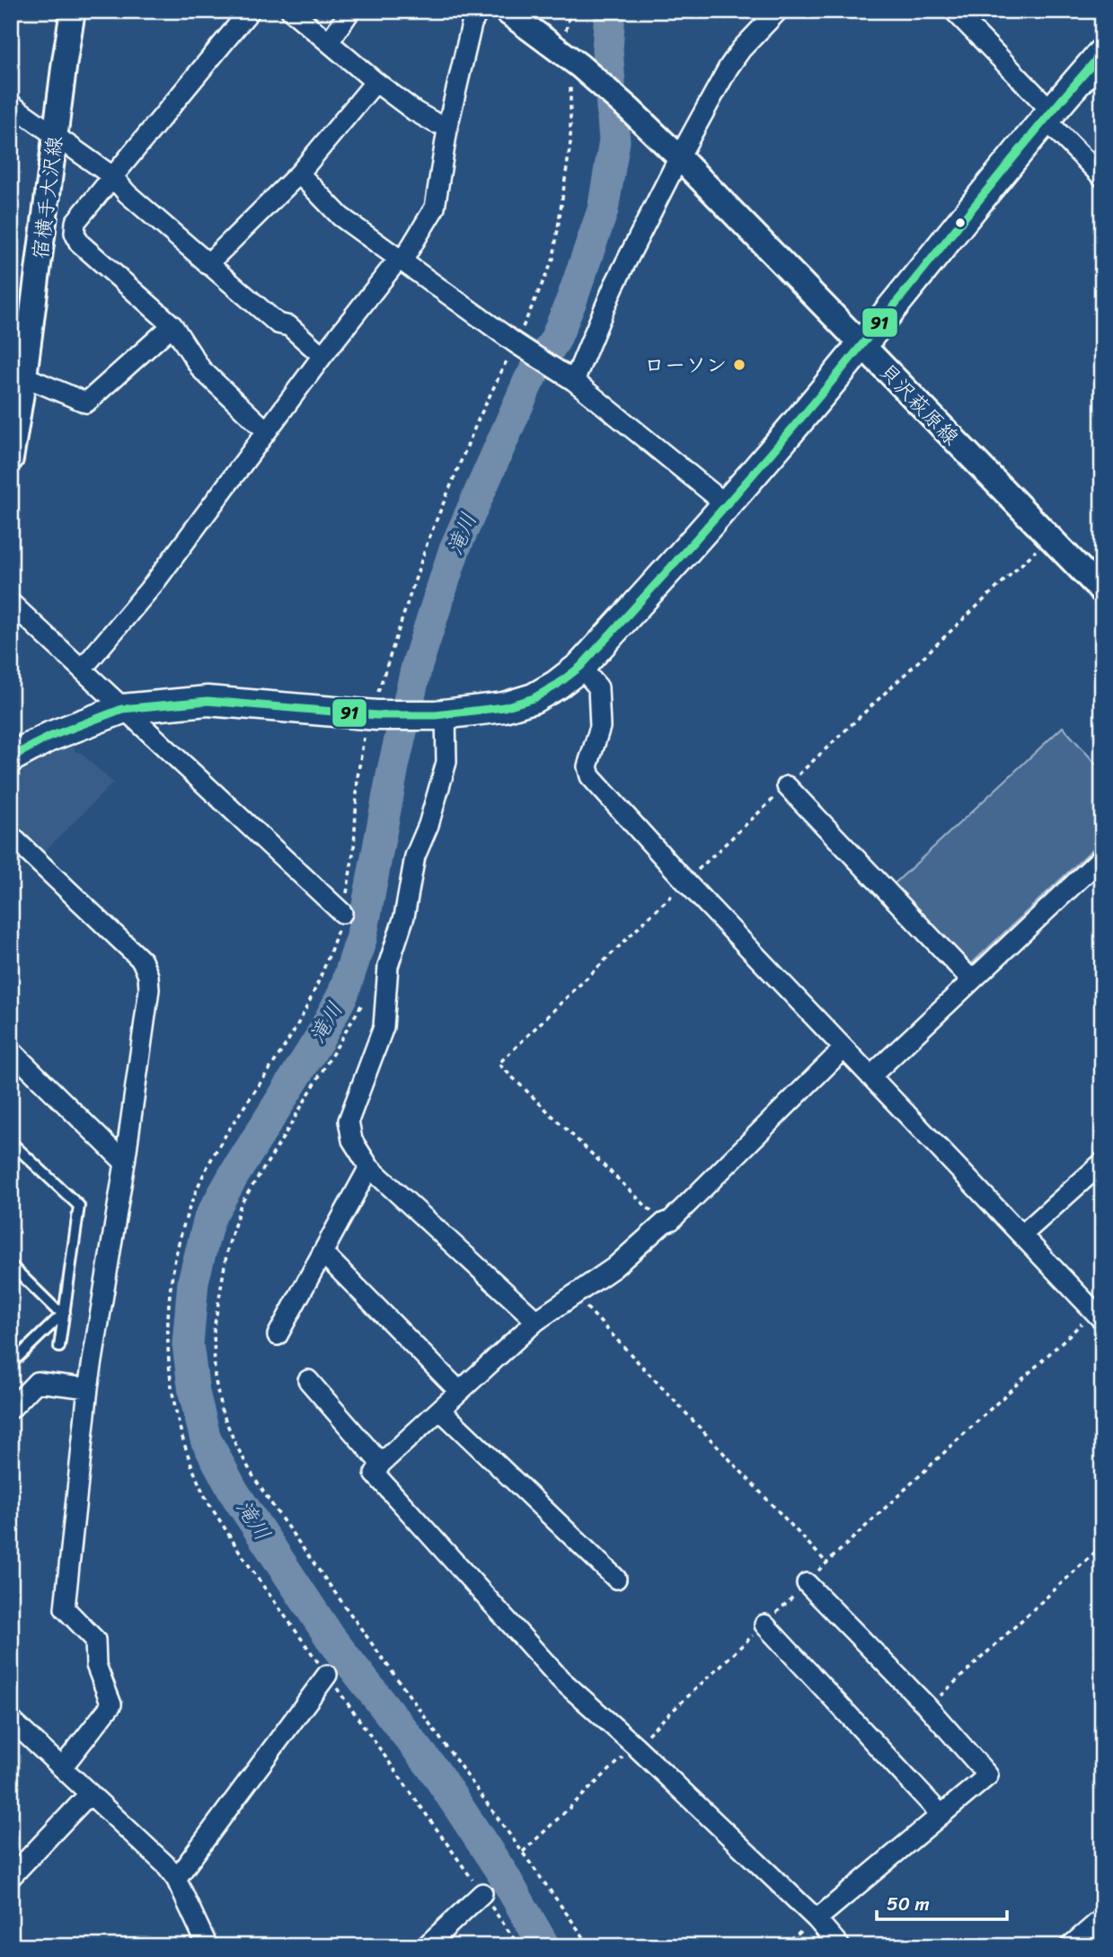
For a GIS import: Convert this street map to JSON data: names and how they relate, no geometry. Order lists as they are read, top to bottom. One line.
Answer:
{"streets":{"street":["宿横手大沢線","貝沢萩原線"]},"water":["滝川"],"places":["ローソン"],"lines":["transit line 91"],"scale_bar":"50 m"}
